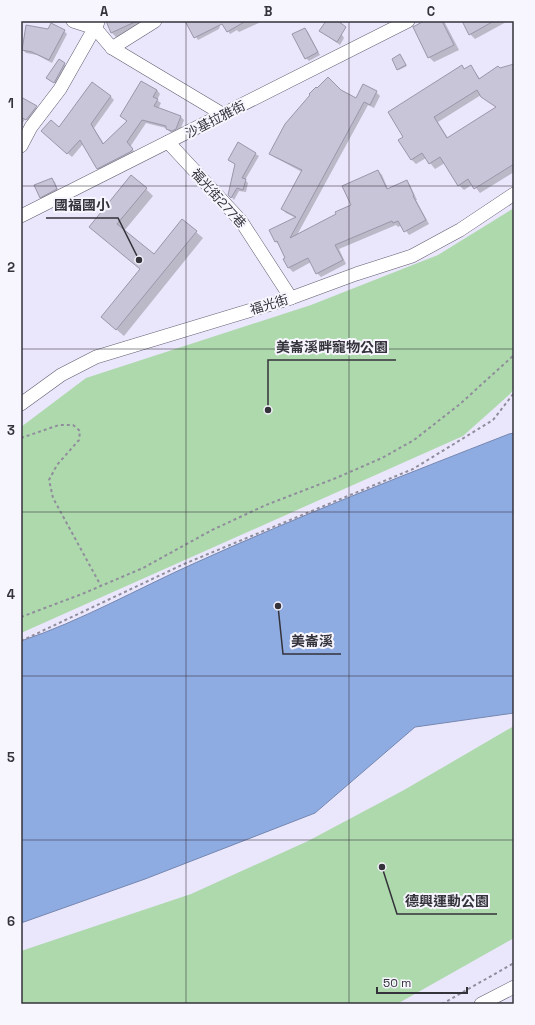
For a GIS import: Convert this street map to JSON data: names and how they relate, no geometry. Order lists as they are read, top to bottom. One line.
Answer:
{"streets":{"street":["沙基拉雅街","福光街277巷","福光街"]},"crossings":[["沙基拉雅街","福光街277巷"],["福光街277巷","福光街"]],"places":["國福國小","美崙溪畔寵物公園","美崙溪","德興運動公園"],"scale_bar":"50 m","grid":{"columns":["A","B","C"],"rows":["1","2","3","4","5","6"]}}
